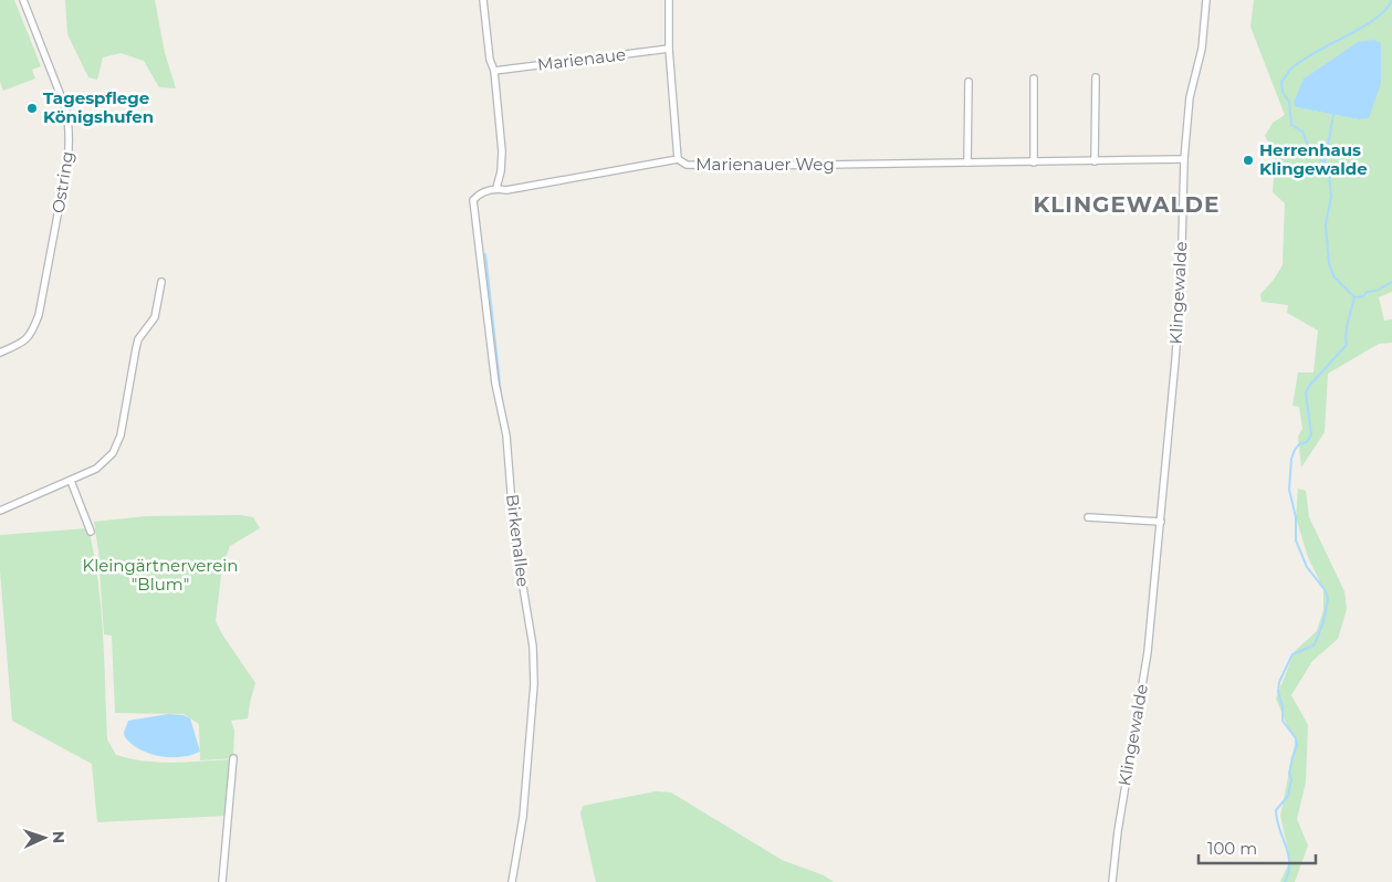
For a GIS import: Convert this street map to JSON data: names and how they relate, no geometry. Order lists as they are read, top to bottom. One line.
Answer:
{"streets":{"street":["Marienaue","Marienauer Weg","Ostring","Klingewalde","Birkenallee"]},"crossings":[["Marienauer Weg","Klingewalde"],["Marienauer Weg","Birkenallee"]],"districts":["KLINGEWALDE"],"parks":["Kleingärtnerverein \"Blum\""],"places":["Tagespflege Königshufen","Herrenhaus Klingewalde"],"scale_bar":"100 m","north":"right"}
